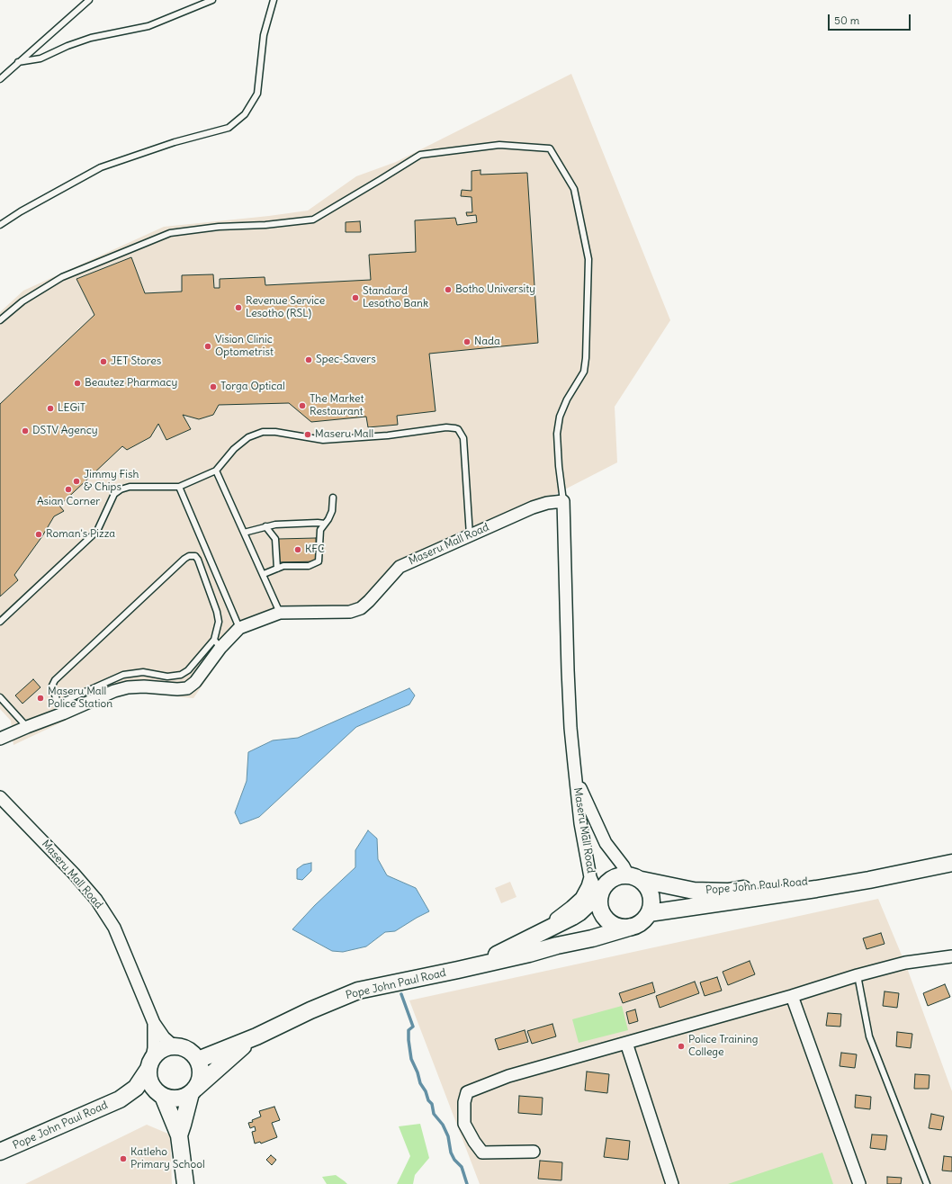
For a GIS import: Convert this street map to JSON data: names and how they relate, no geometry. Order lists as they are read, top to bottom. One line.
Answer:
{"streets":{"main road":["Pope John Paul Road"],"street":["Maseru Mall Road"]},"crossings":[["Maseru Mall Road","Pope John Paul Road"]],"places":["Botho University","Standard Lesotho Bank","Revenue Service Lesotho (RSL)","Nada","Vision Clinic Optometrist","Spec-Savers","JET Stores","Beautez Pharmacy","Torga Optical","The Market Restaurant","LEGiT","DSTV Agency","Maseru Mall","Jimmy Fish & Chips","Asian Corner","Roman's Pizza","KFC","Maseru Mall Police Station","Police Training College","Katleho Primary School"],"scale_bar":"50 m"}
